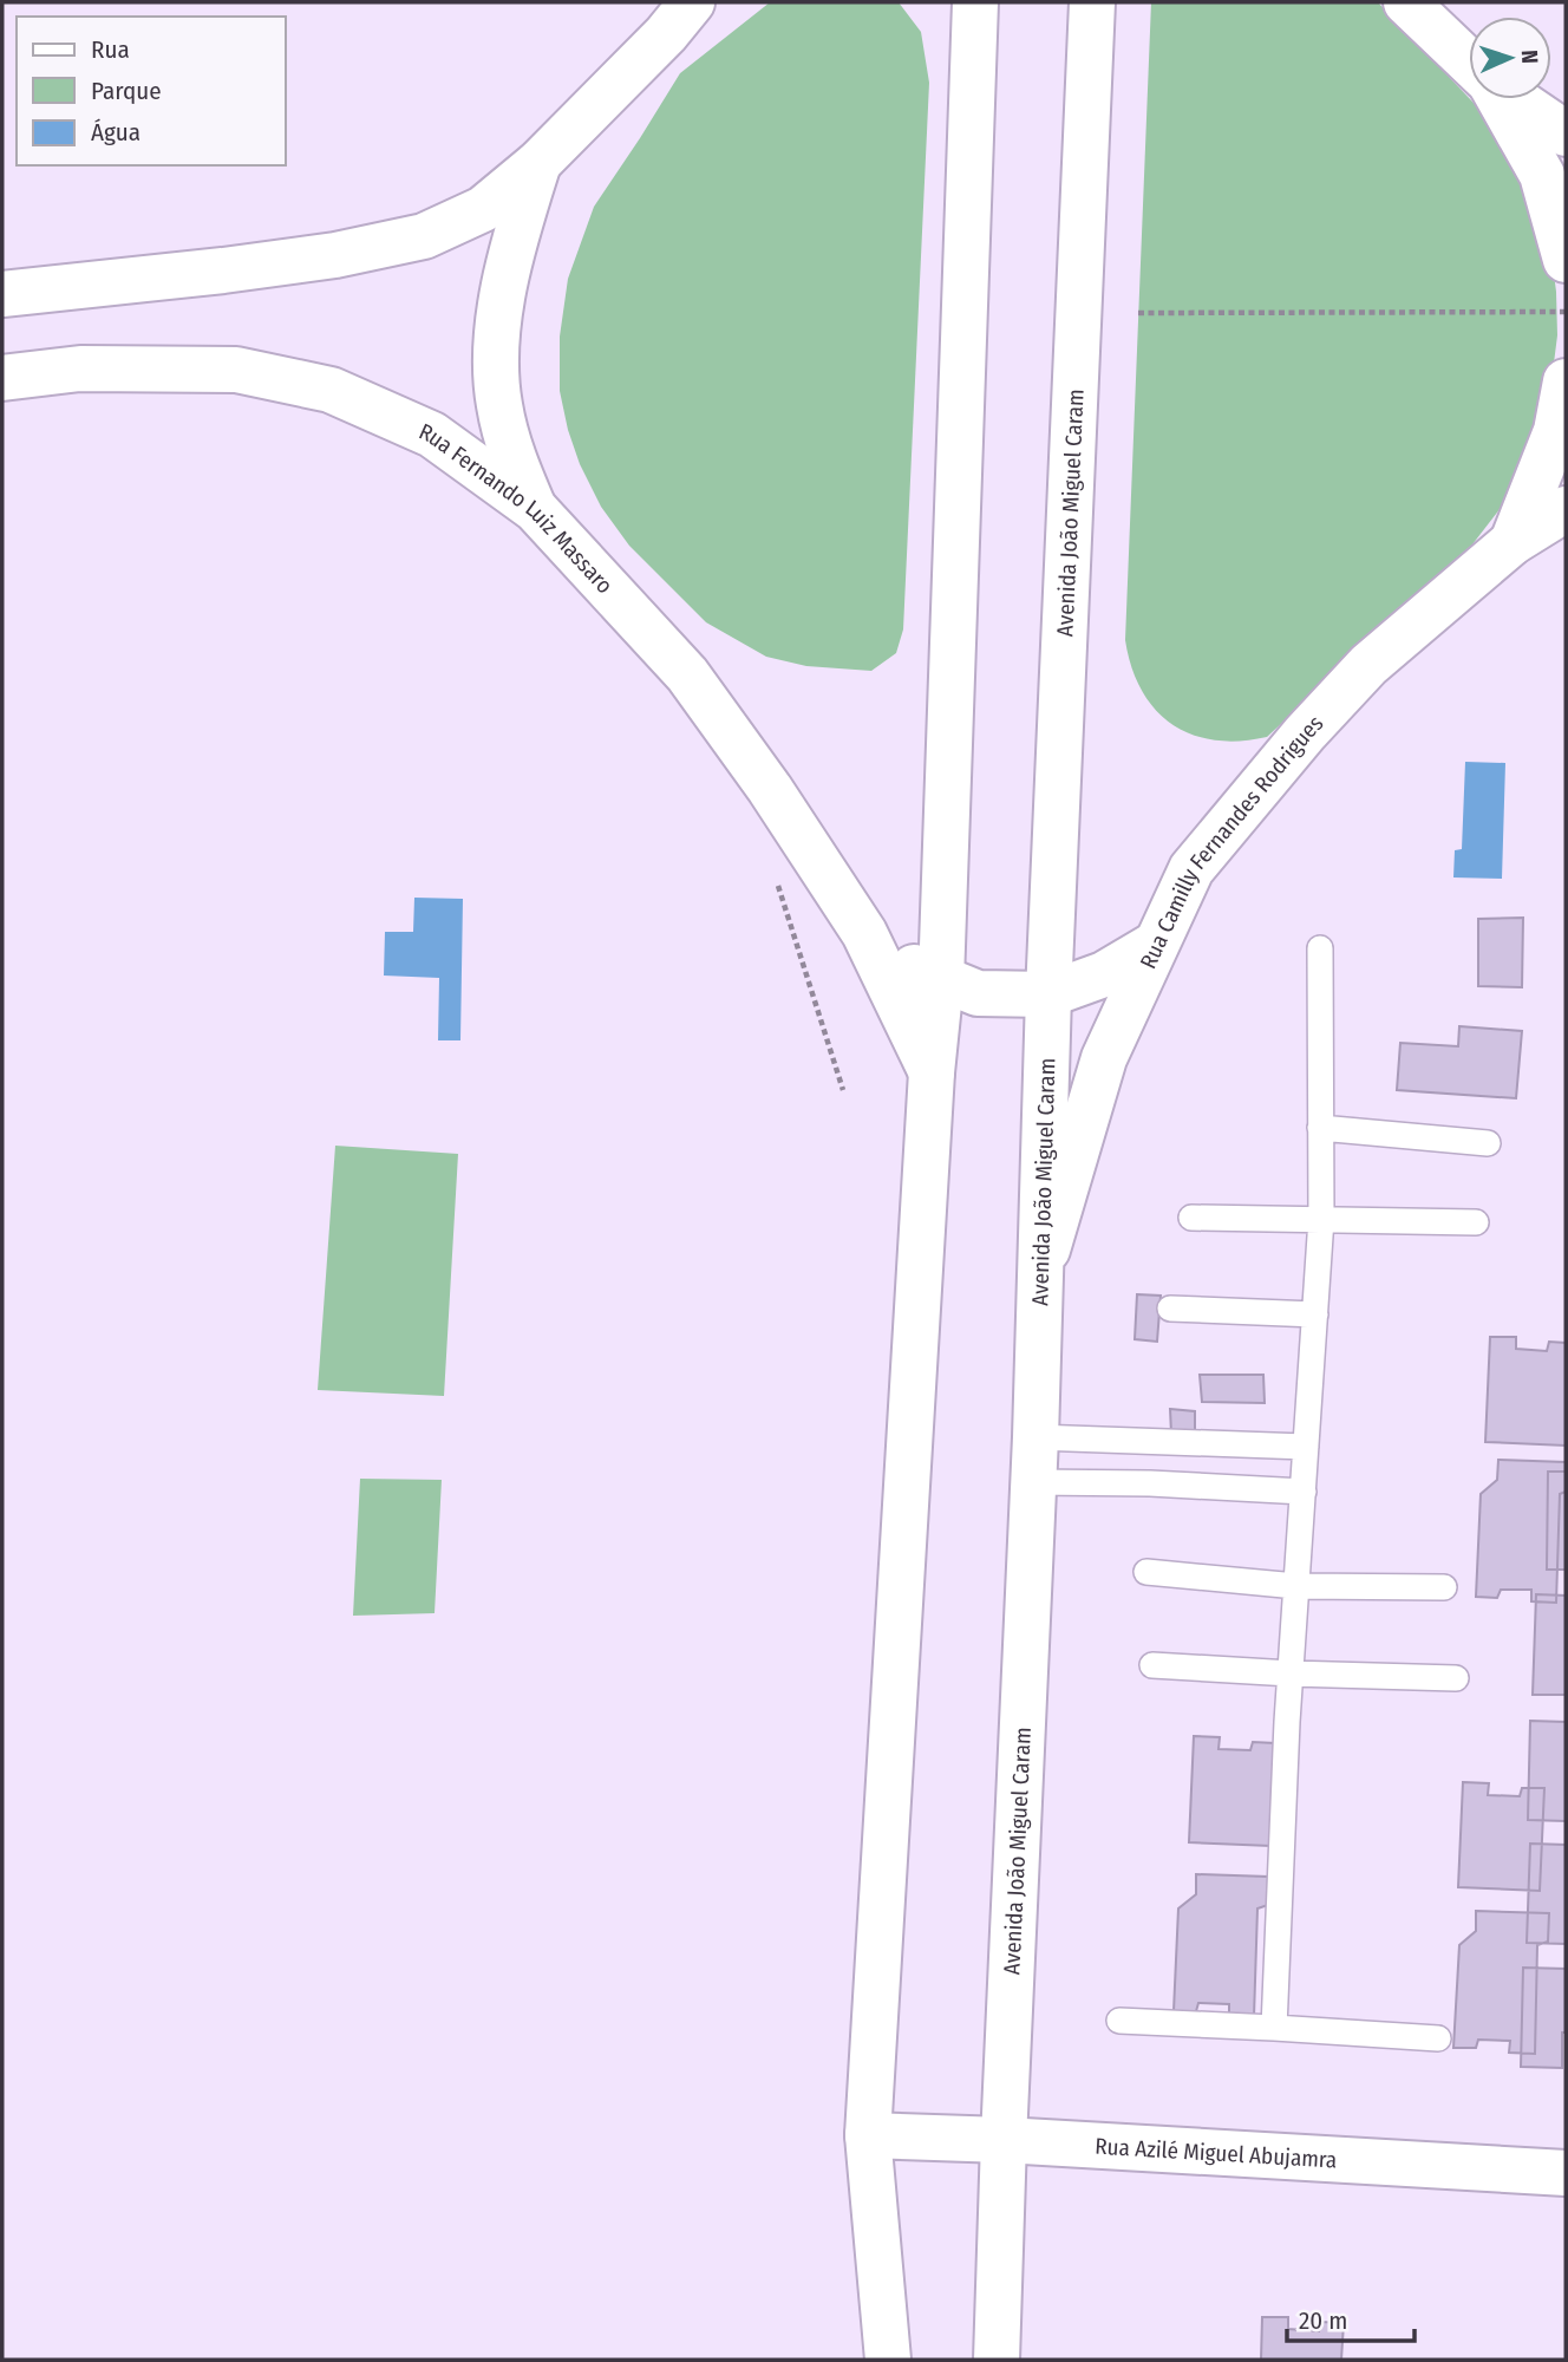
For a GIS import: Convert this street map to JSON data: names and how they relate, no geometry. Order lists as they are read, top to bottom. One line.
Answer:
{"streets":{"street":["Rua Fernando Luiz Massaro","Avenida João Miguel Caram","Rua Camilly Fernandes Rodrigues","Rua Azilé Miguel Abujamra"]},"crossings":[["Avenida João Miguel Caram","Rua Camilly Fernandes Rodrigues"],["Avenida João Miguel Caram","Rua Azilé Miguel Abujamra"]],"legend":["Rua","Parque","Água"],"scale_bar":"20 m","north":"right"}
